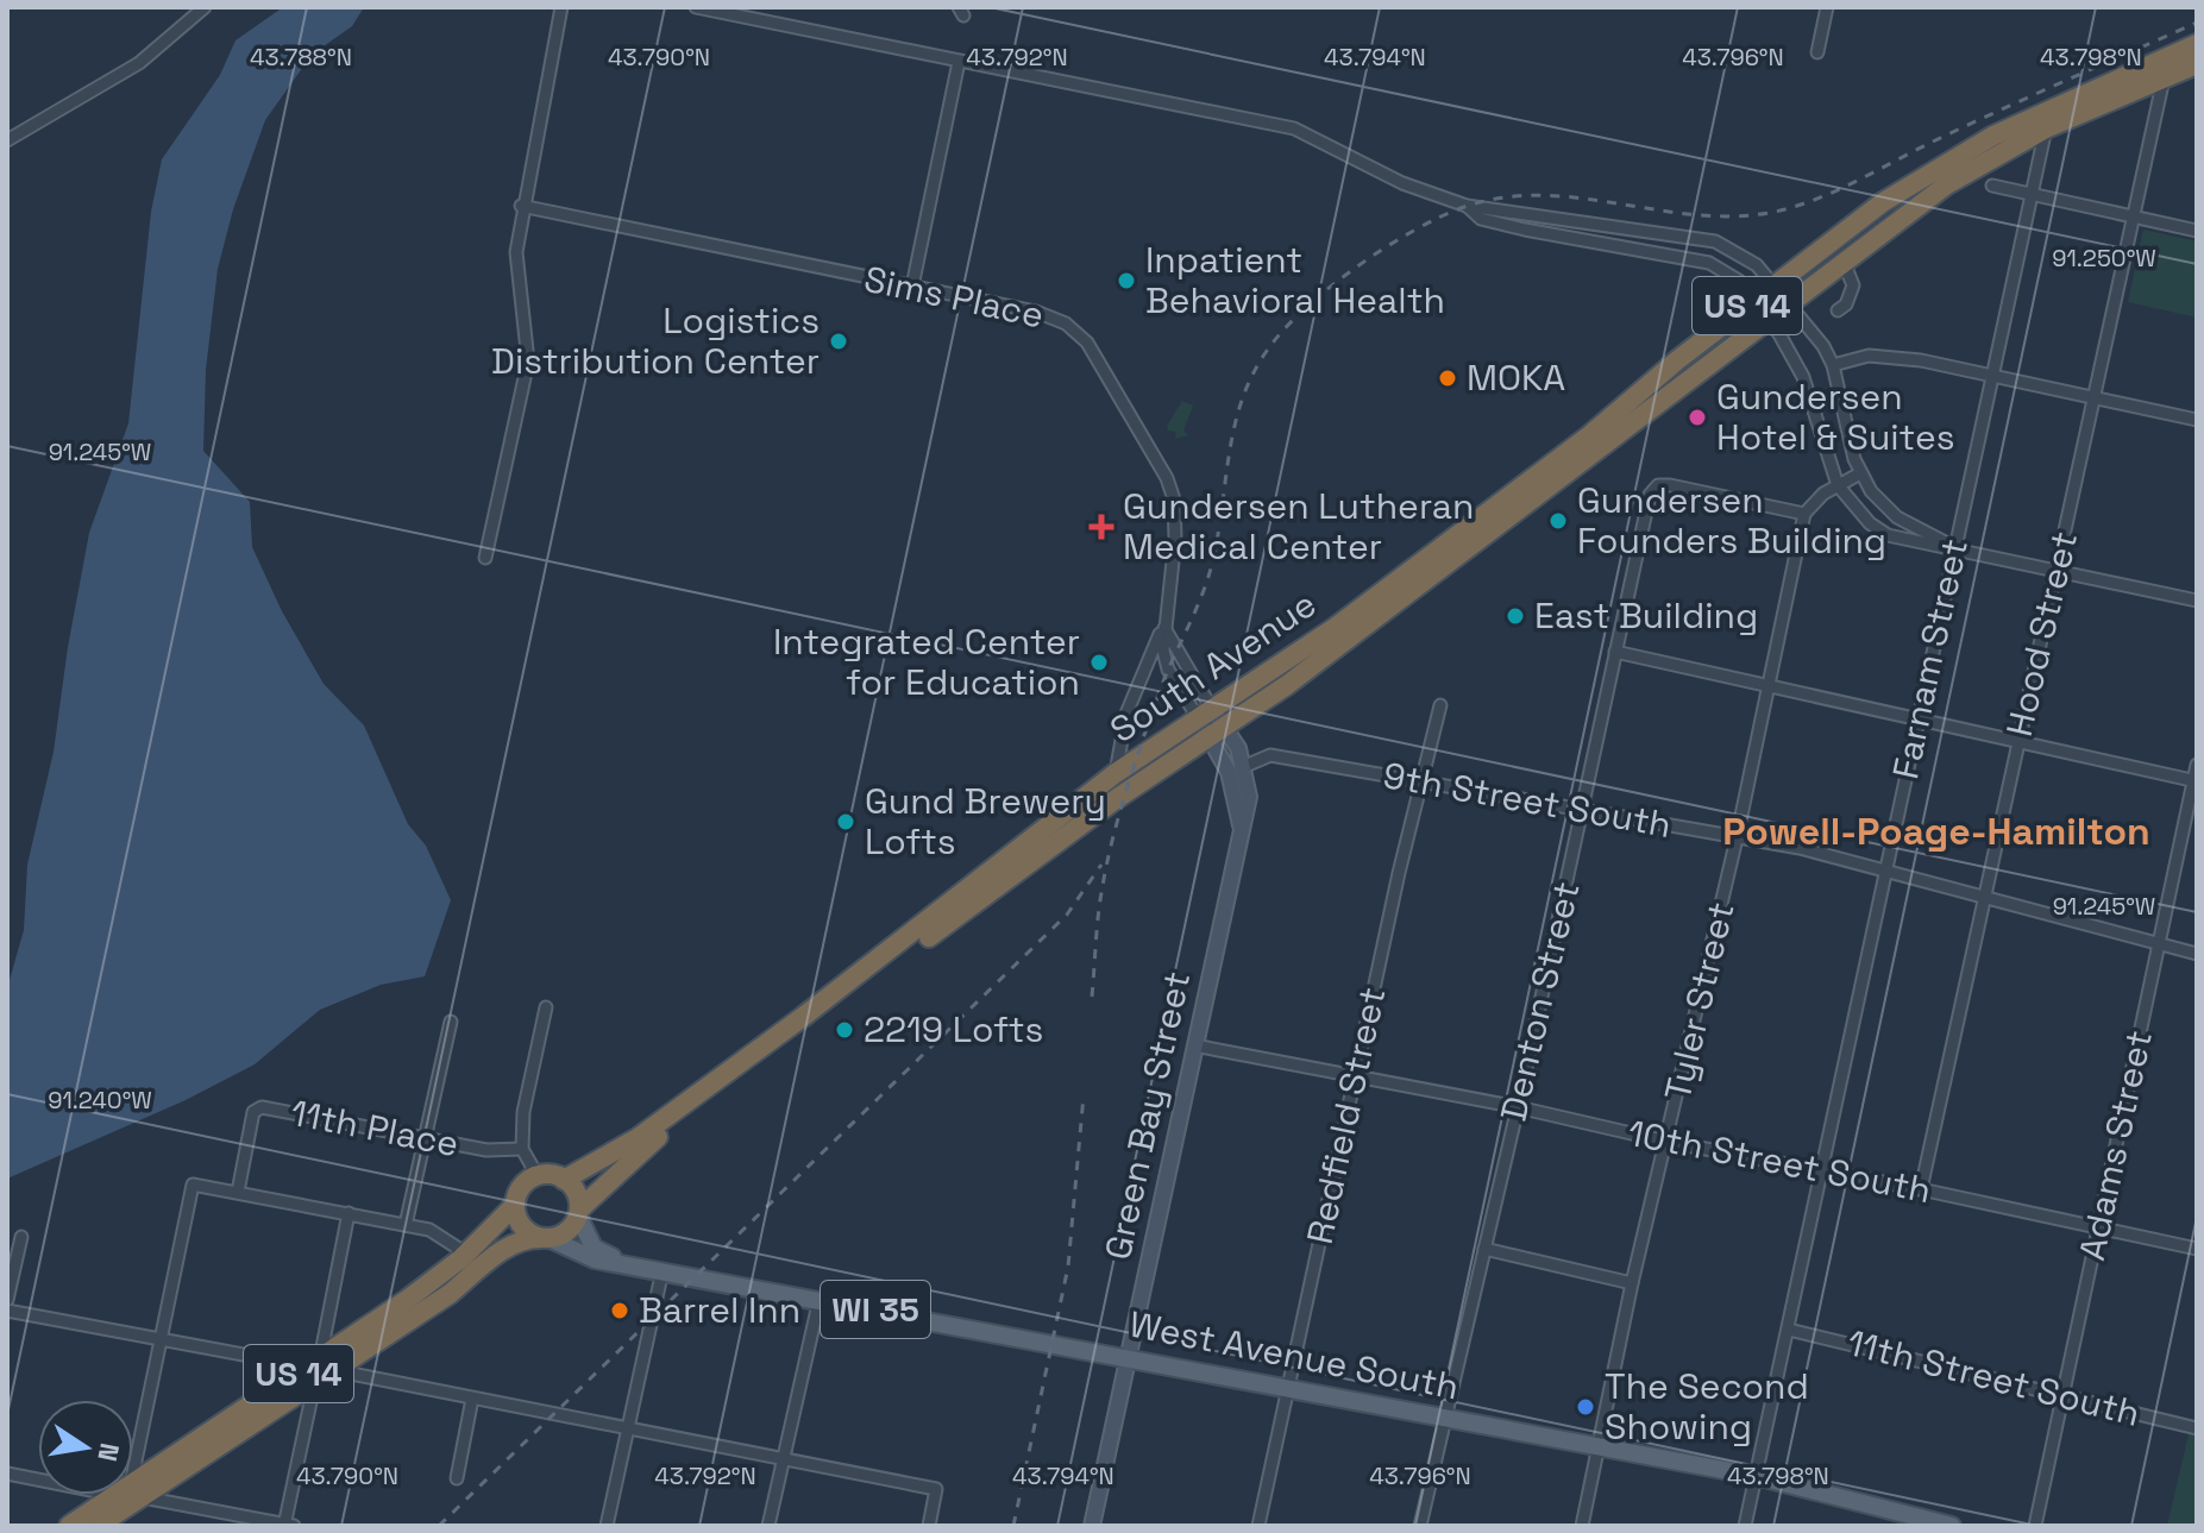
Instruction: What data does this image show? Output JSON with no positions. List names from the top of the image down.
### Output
{
  "streets": {
    "highway": ["US 14", "South Avenue"],
    "main road": ["WI 35", "West Avenue South"],
    "street": [
      "Sims Place",
      "Hood Street",
      "Farnam Street",
      "9th Street South",
      "Denton Street",
      "Tyler Street",
      "Green Bay Street",
      "Redfield Street",
      "11th Place",
      "Adams Street",
      "10th Street South",
      "11th Street South"
    ]
  },
  "crossings": [
    ["Sims Place", "South Avenue"],
    ["Hood Street", "South Avenue"],
    ["Hood Street", "9th Street South"],
    ["Hood Street", "10th Street South"],
    ["Farnam Street", "South Avenue"],
    ["Farnam Street", "9th Street South"],
    ["Farnam Street", "10th Street South"],
    ["Farnam Street", "West Avenue South"],
    ["Farnam Street", "11th Street South"],
    ["South Avenue", "Green Bay Street"],
    ["South Avenue", "West Avenue South"],
    ["9th Street South", "Denton Street"],
    ["9th Street South", "Tyler Street"],
    ["9th Street South", "Green Bay Street"],
    ["9th Street South", "Redfield Street"],
    ["9th Street South", "Adams Street"],
    ["Denton Street", "Tyler Street"],
    ["Denton Street", "10th Street South"],
    ["Denton Street", "West Avenue South"],
    ["Tyler Street", "10th Street South"],
    ["Tyler Street", "West Avenue South"],
    ["Green Bay Street", "10th Street South"],
    ["Green Bay Street", "West Avenue South"],
    ["Redfield Street", "10th Street South"],
    ["Redfield Street", "West Avenue South"],
    ["Adams Street", "10th Street South"],
    ["Adams Street", "11th Street South"]
  ],
  "districts": ["Powell-Poage-Hamilton"],
  "places": {
    "other": [
      "Inpatient Behavioral Health",
      "Logistics Distribution Center",
      "MOKA",
      "Gundersen Hotel & Suites",
      "Gundersen Founders Building",
      "East Building",
      "Integrated Center for Education",
      "Gund Brewery Lofts",
      "2219 Lofts",
      "Barrel Inn",
      "The Second Showing"
    ],
    "health": ["Gundersen Lutheran Medical Center"]
  },
  "north": "right",
  "coordinates": [
    "43.788°N",
    "43.790°N",
    "43.792°N",
    "43.794°N",
    "43.796°N",
    "43.798°N",
    "91.250°W",
    "91.245°W",
    "91.240°W"
  ]
}
